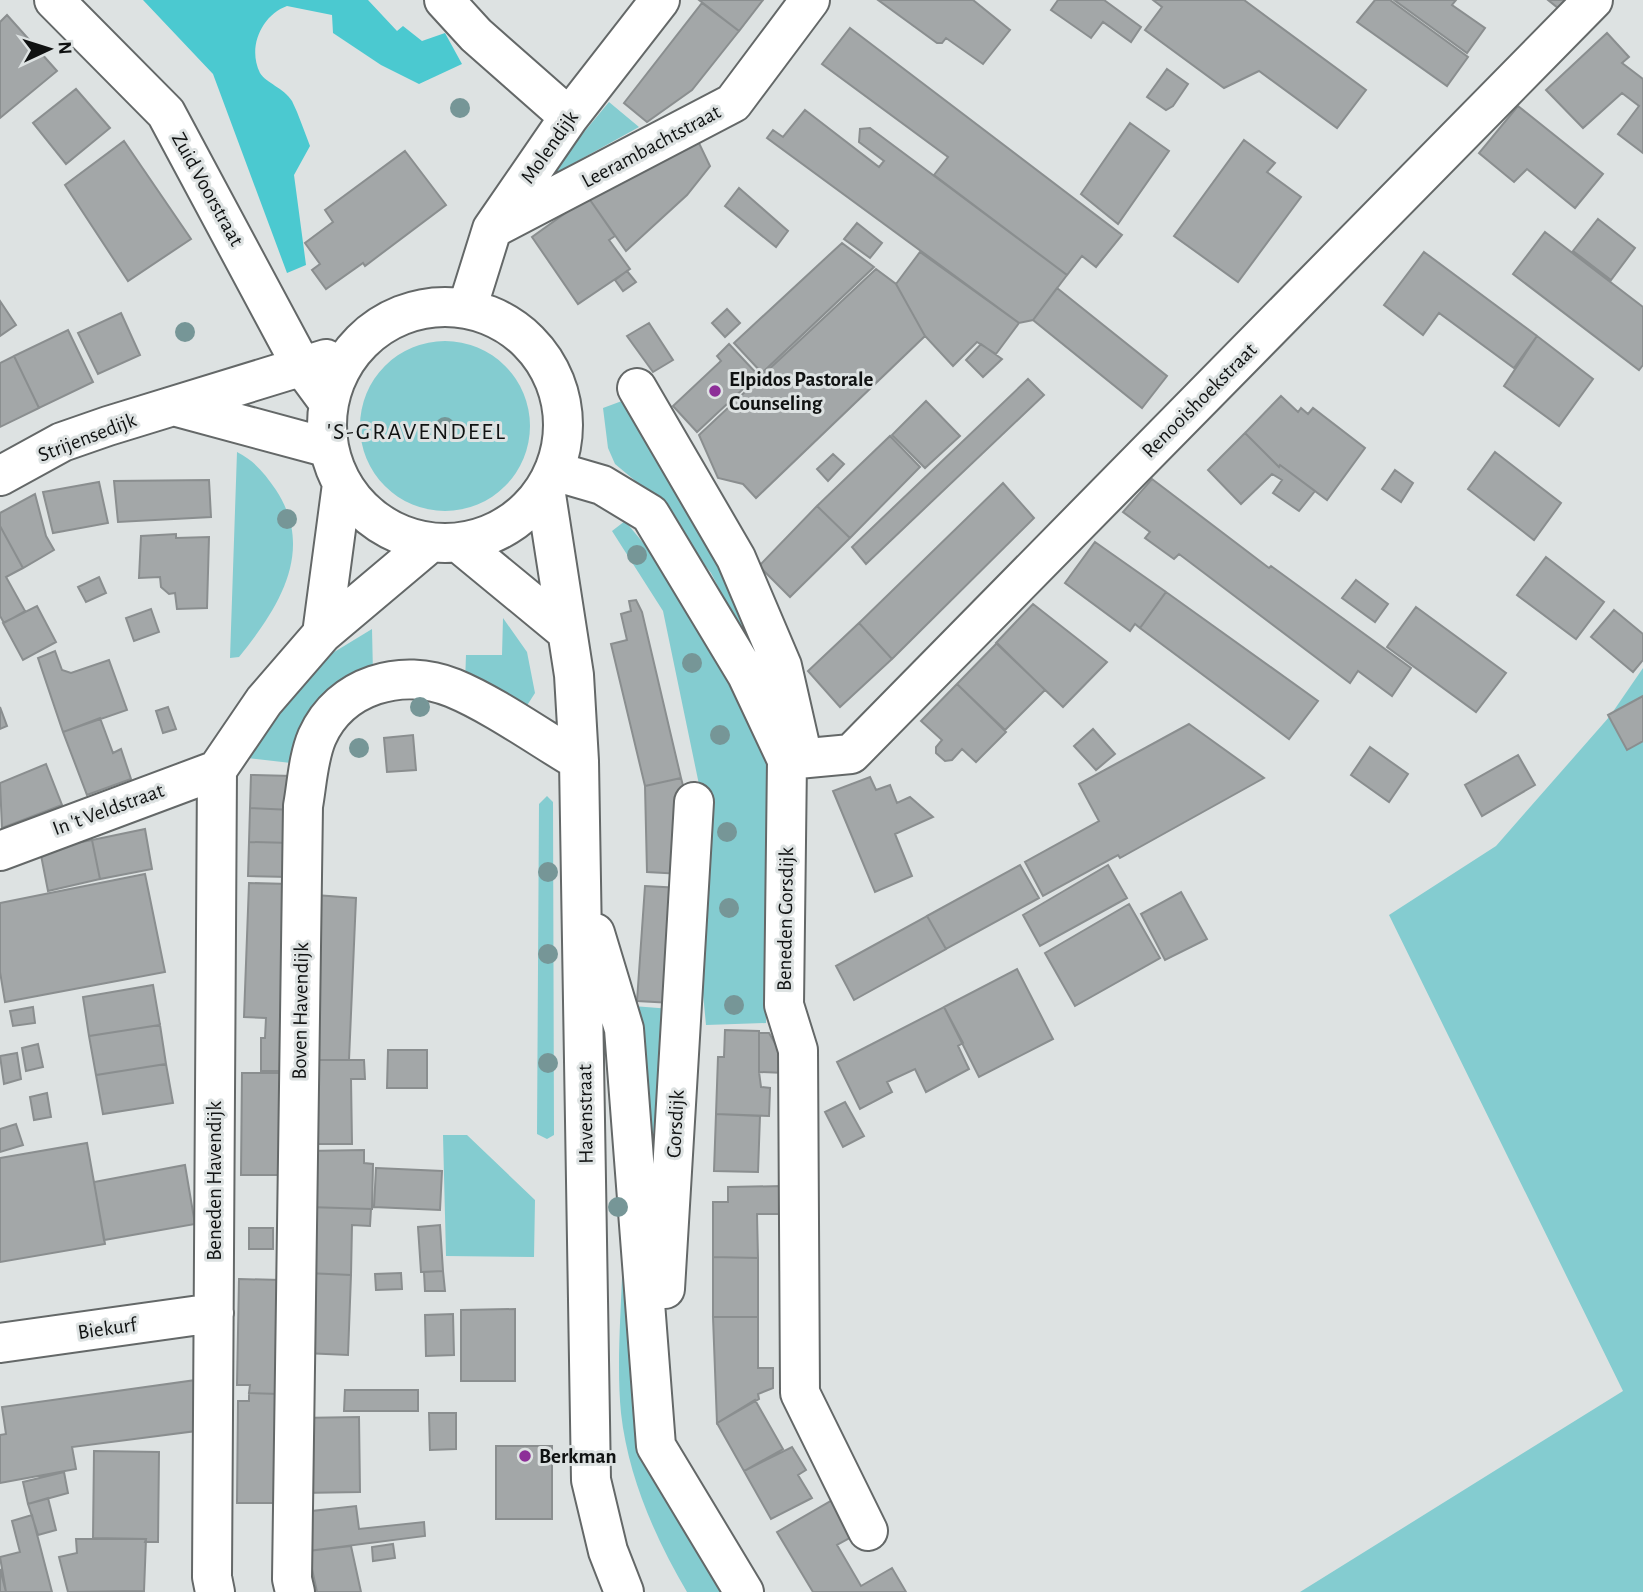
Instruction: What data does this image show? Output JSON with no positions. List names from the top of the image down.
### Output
{
  "streets": {
    "street": [
      "Leerambachtstraat",
      "Molendijk",
      "Zuid Voorstraat",
      "Renooishoekstraat",
      "Strijensedijk",
      "In 't Veldstraat",
      "Beneden Gorsdijk",
      "Boven Havendijk",
      "Havenstraat",
      "Gorsdijk",
      "Beneden Havendijk",
      "Biekurf"
    ]
  },
  "crossings": [
    ["Leerambachtstraat", "Molendijk"],
    ["Molendijk", "Zuid Voorstraat"],
    ["Molendijk", "Strijensedijk"],
    ["Molendijk", "Beneden Gorsdijk"],
    ["Molendijk", "Havenstraat"],
    ["Zuid Voorstraat", "Strijensedijk"],
    ["Zuid Voorstraat", "Beneden Gorsdijk"],
    ["Zuid Voorstraat", "Havenstraat"],
    ["Renooishoekstraat", "Beneden Gorsdijk"],
    ["Strijensedijk", "Beneden Gorsdijk"],
    ["Strijensedijk", "Havenstraat"],
    ["In 't Veldstraat", "Beneden Havendijk"],
    ["Beneden Gorsdijk", "Havenstraat"],
    ["Boven Havendijk", "Havenstraat"],
    ["Havenstraat", "Gorsdijk"],
    ["Beneden Havendijk", "Biekurf"]
  ],
  "districts": ["'S-GRAVENDEEL"],
  "places": ["Elpidos Pastorale Counseling", "Berkman"],
  "north": "right"
}
